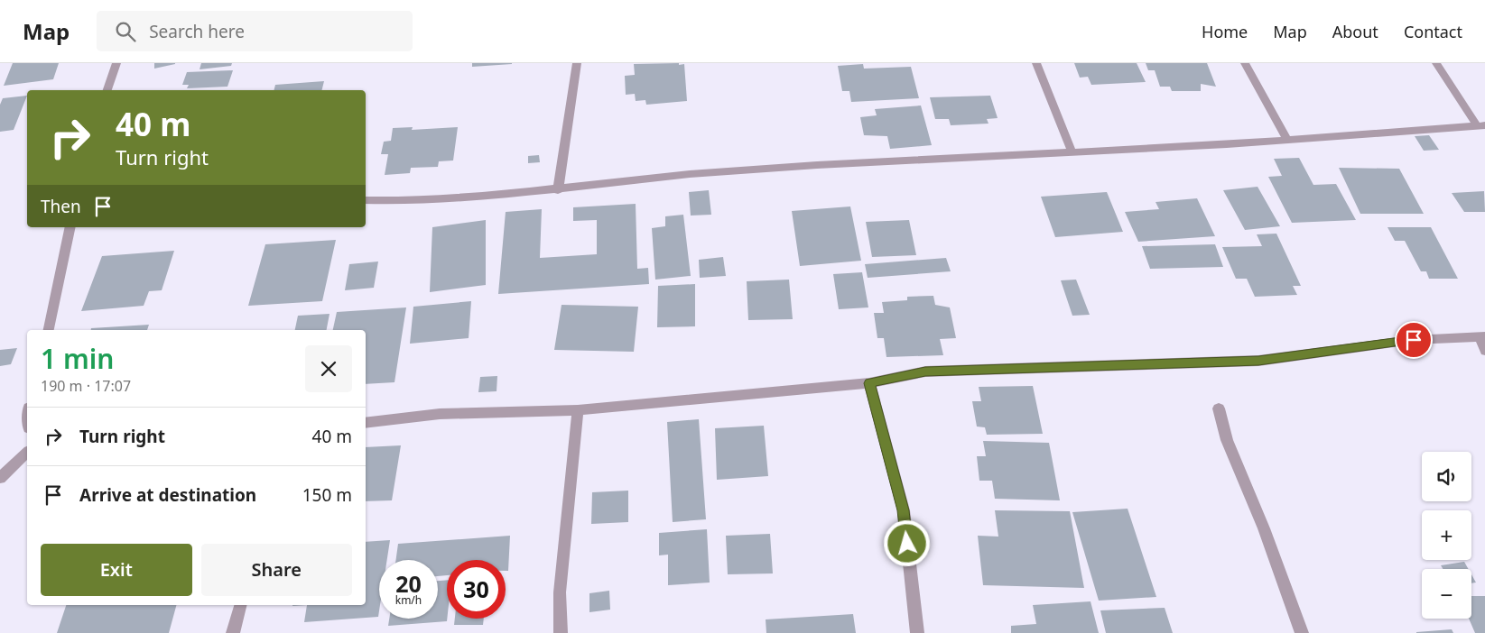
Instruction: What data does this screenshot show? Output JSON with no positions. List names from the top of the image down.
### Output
{
  "page": {
    "header": "Map",
    "search": "Search here",
    "nav": [
      "Home",
      "Map",
      "About",
      "Contact"
    ],
    "turn": ["40 m", "Turn right"],
    "then": "Then",
    "heading": ["1 min", "190 m · 17:07"],
    "list": [
      {
        "name": "Turn right",
        "value": "40 m"
      },
      {
        "name": "Arrive at destination",
        "value": "150 m"
      }
    ],
    "map_buttons": ["+", "−"],
    "buttons": ["Exit", "Share"],
    "speed": "20 km/h",
    "limit": "30"
  }
}
